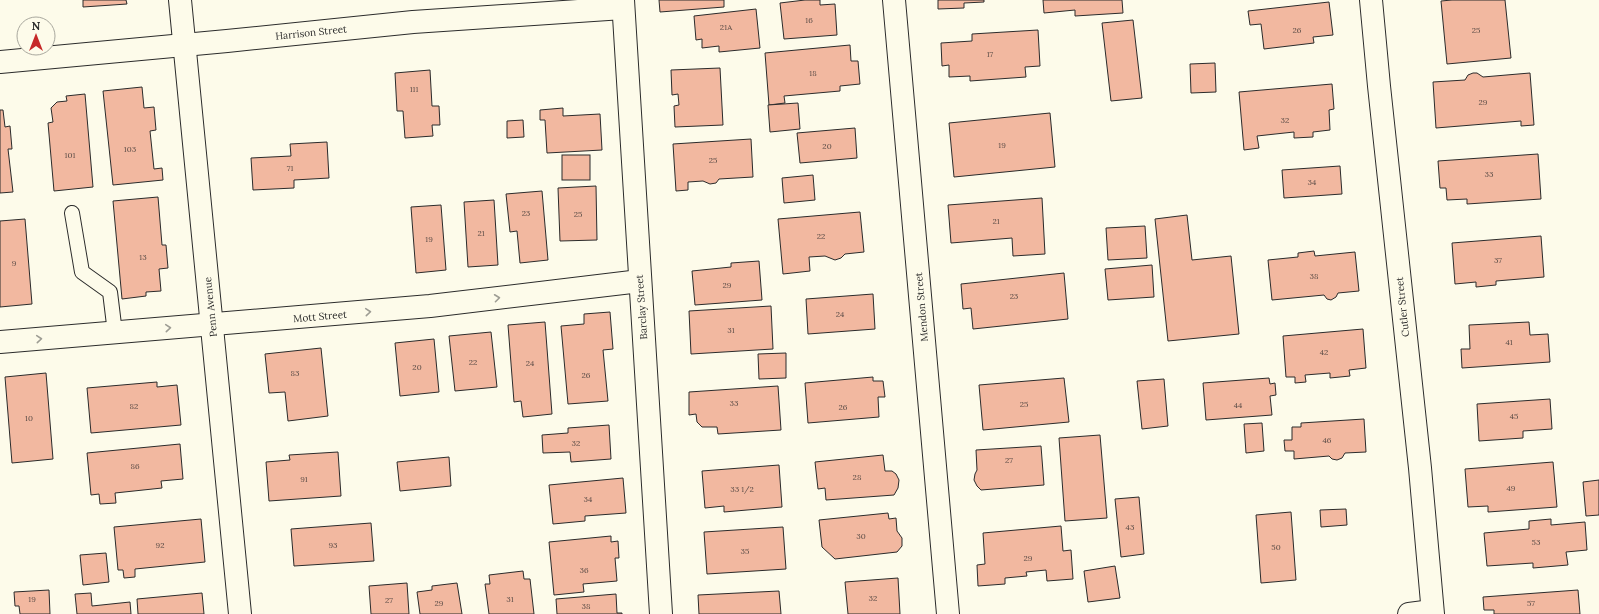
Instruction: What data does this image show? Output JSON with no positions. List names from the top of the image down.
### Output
{
  "streets": {
    "street": [
      "Harrison Street",
      "Penn Avenue",
      "Barclay Street",
      "Mendon Street",
      "Cutler Street",
      "Mott Street"
    ]
  },
  "crossings": [
    ["Harrison Street", "Penn Avenue"],
    ["Harrison Street", "Barclay Street"],
    ["Penn Avenue", "Mott Street"],
    ["Barclay Street", "Mott Street"]
  ],
  "one_way": ["Mott Street"],
  "house_numbers": [
    "16",
    "21A",
    "26",
    "25",
    "17",
    "18",
    "111",
    "29",
    "32",
    "19",
    "20",
    "103",
    "101",
    "25",
    "71",
    "33",
    "34",
    "23",
    "25",
    "21",
    "21",
    "22",
    "19",
    "13",
    "37",
    "9",
    "38",
    "29",
    "23",
    "24",
    "31",
    "41",
    "42",
    "22",
    "24",
    "20",
    "83",
    "26",
    "33",
    "25",
    "44",
    "82",
    "26",
    "45",
    "10",
    "46",
    "32",
    "27",
    "86",
    "28",
    "91",
    "49",
    "33 1/2",
    "34",
    "43",
    "30",
    "53",
    "92",
    "93",
    "50",
    "35",
    "29",
    "36",
    "32",
    "19",
    "31",
    "27",
    "29",
    "57",
    "38"
  ],
  "north": "top"
}
